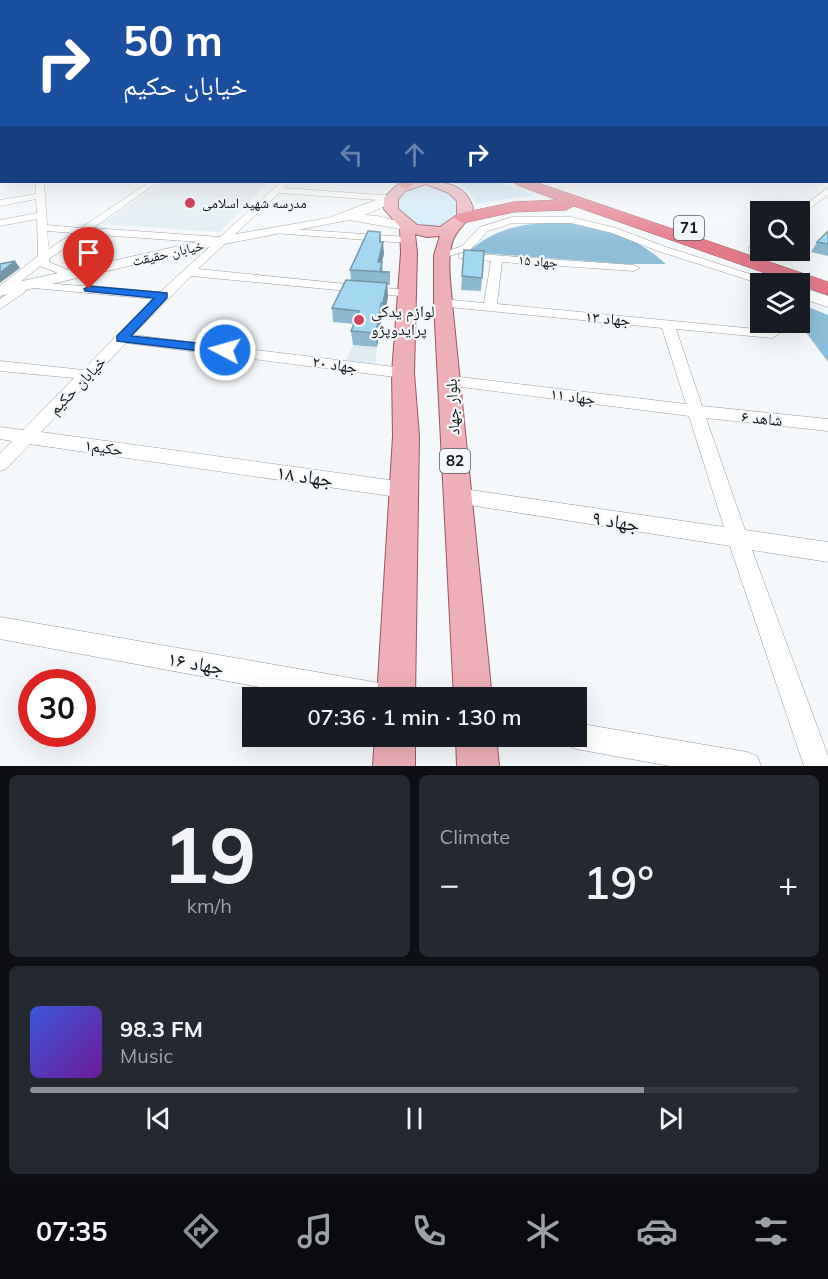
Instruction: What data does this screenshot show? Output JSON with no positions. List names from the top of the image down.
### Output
{
  "streets": {
    "highway": ["71"],
    "main road": ["بلوار جهاد", "82"],
    "street": [
      "خیابان حقیقت",
      "جهاد ۱۵",
      "جهاد ۱۳",
      "جهاد ۲۰",
      "خیابان حکیم",
      "جهاد ۱۱",
      "شاهد ۶",
      "حکیم۱",
      "جهاد ۱۸",
      "جهاد ۹",
      "جهاد ۱۶"
    ]
  },
  "crossings": [
    ["خیابان حقیقت", "خیابان حکیم"],
    ["جهاد ۱۵", "بلوار جهاد"],
    ["جهاد ۱۳", "بلوار جهاد"],
    ["جهاد ۲۰", "خیابان حکیم"],
    ["خیابان حکیم", "حکیم۱"],
    ["جهاد ۱۱", "بلوار جهاد"],
    ["جهاد ۱۱", "شاهد ۶"],
    ["بلوار جهاد", "جهاد ۹"],
    ["حکیم۱", "جهاد ۱۸"]
  ],
  "places": ["مدرسه شهید اسلامی", "لوازم یدکی پرایدوپژو"],
  "page": {
    "turn": ["50 m", "خیابان حکیم"],
    "limit": "30",
    "trip": "07:36 · 1 min · 130 m",
    "tile": [
      ["19", "km/h"],
      "Climate"
    ],
    "heat": ["−", "19°", "+"],
    "song": ["98.3 FM", "Music"],
    "tabs": "07:35"
  }
}
